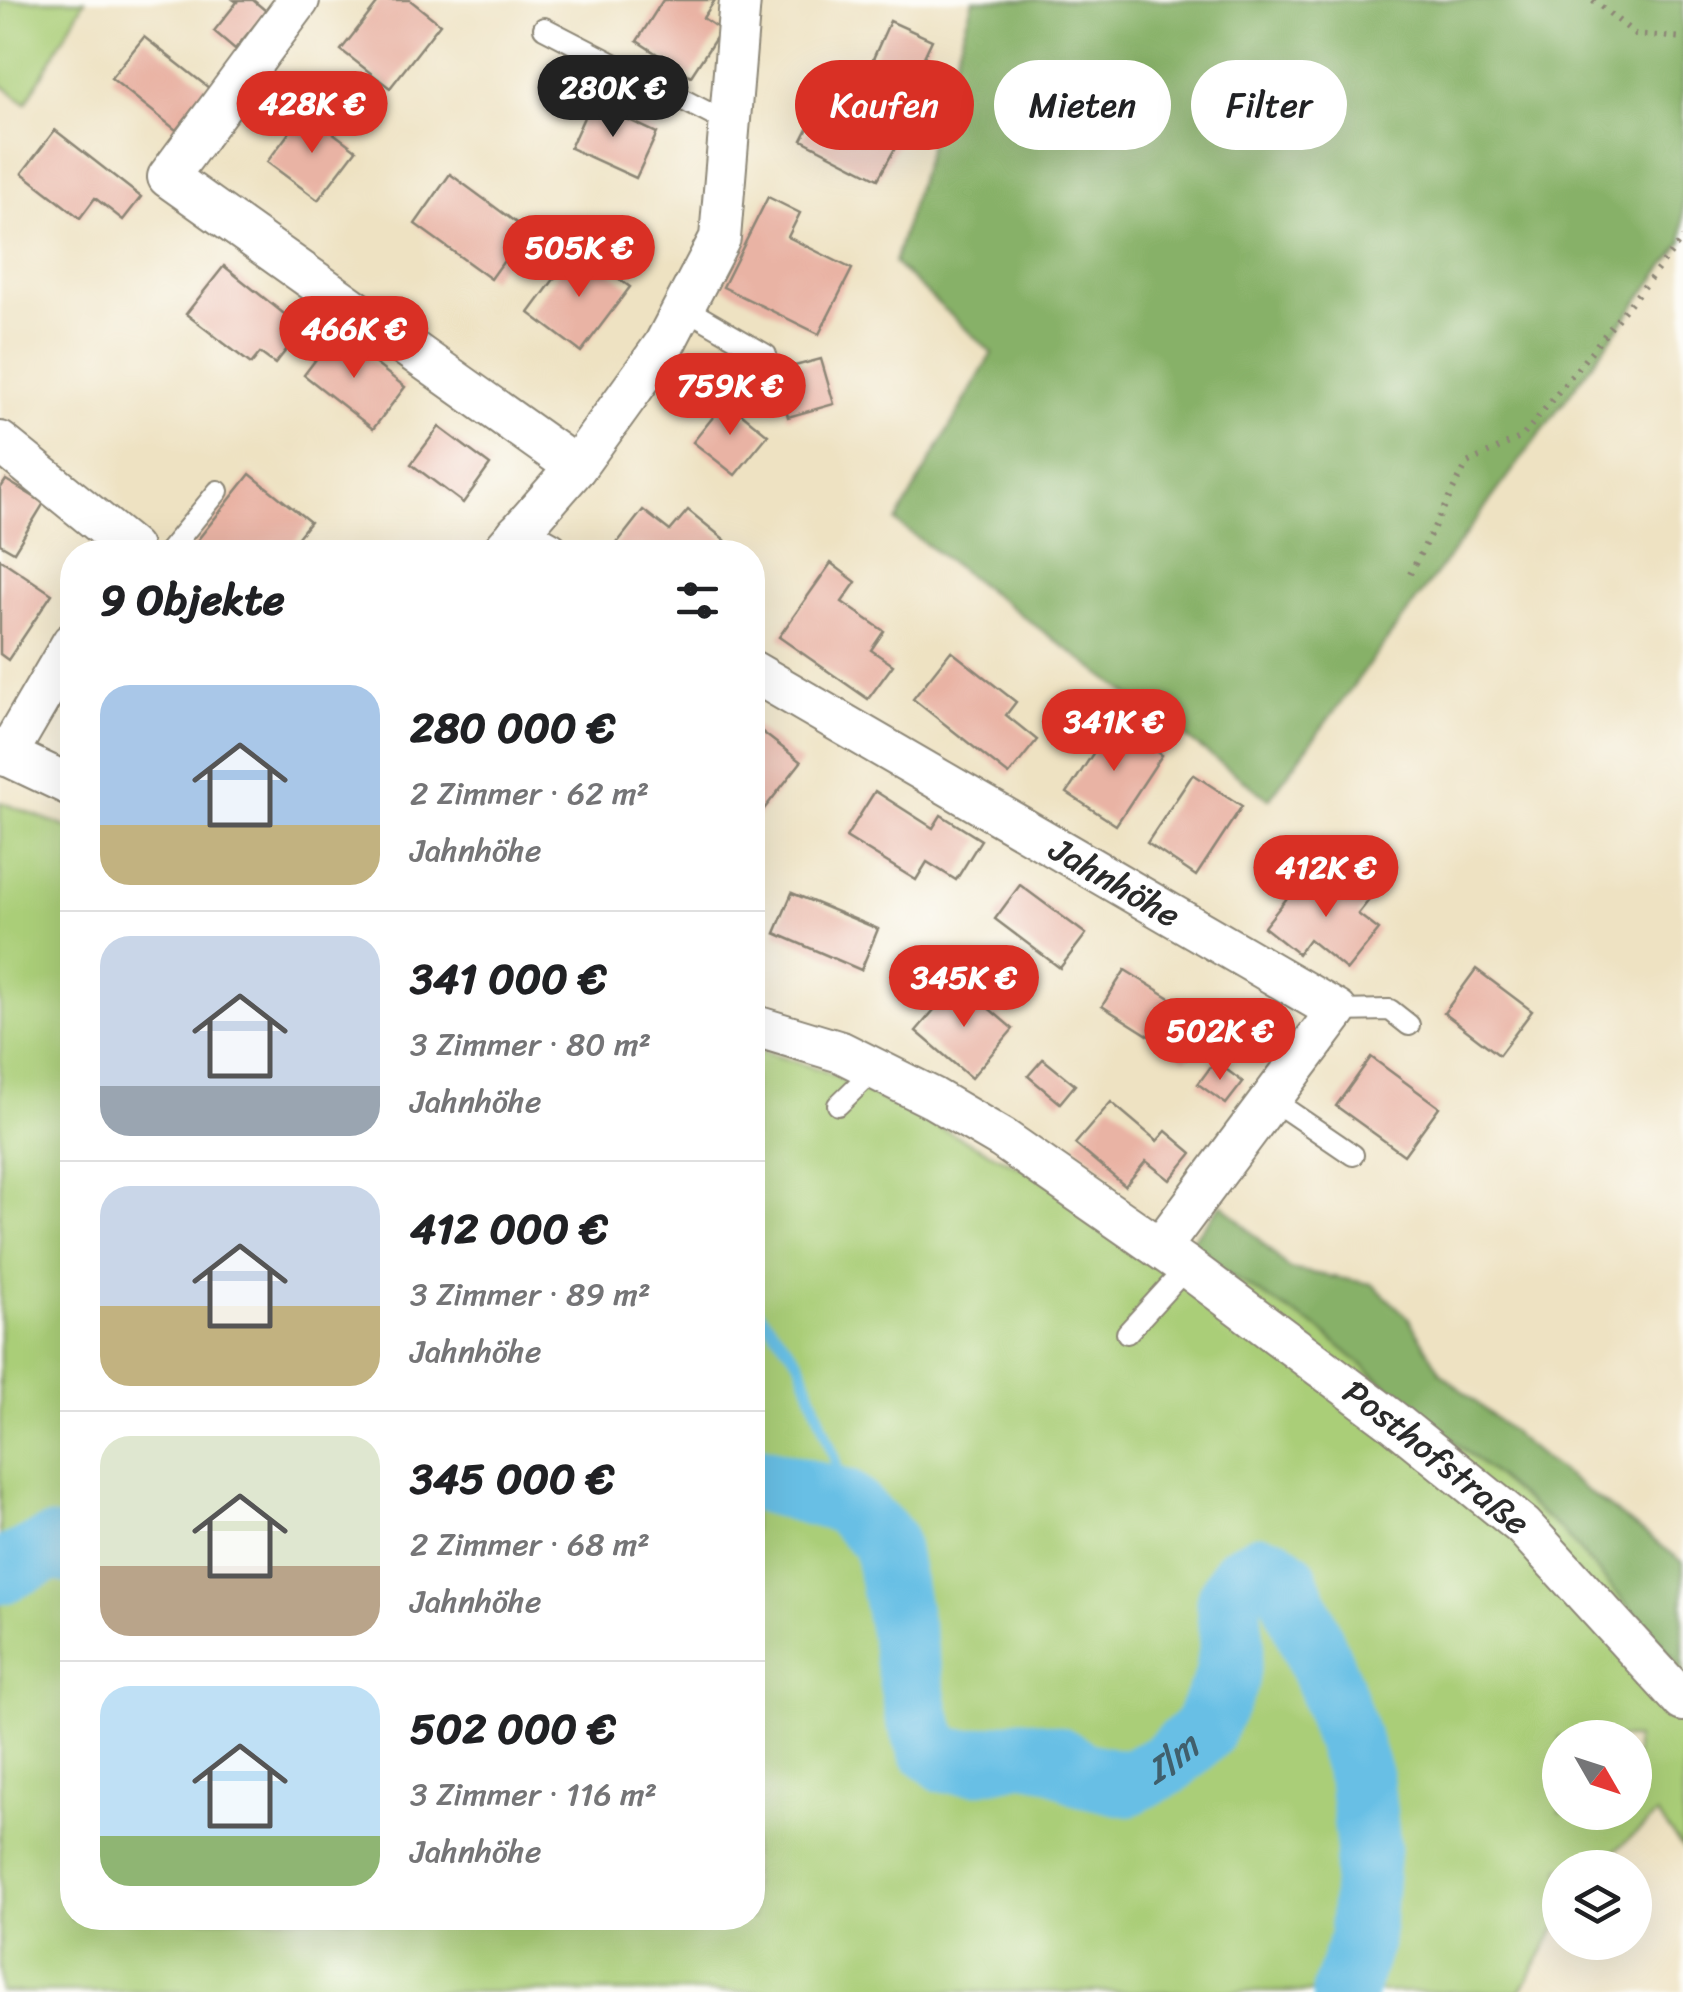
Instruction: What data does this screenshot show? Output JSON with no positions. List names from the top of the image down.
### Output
{
  "streets": {
    "street": ["Jahnhöhe", "Posthofstraße"]
  },
  "water": ["Ilm"],
  "north": "bottom right",
  "page": {
    "price": [
      "280K €",
      "428K €",
      "505K €",
      "466K €",
      "759K €",
      "341K €",
      "412K €",
      "345K €",
      "502K €"
    ],
    "chip": ["Kaufen", "Mieten", "Filter"],
    "heading": "9 Objekte",
    "list": [
      {
        "name": "280 000 €",
        "note": "2 Zimmer · 62 m² · Jahnhöhe"
      },
      {
        "name": "341 000 €",
        "note": "3 Zimmer · 80 m² · Jahnhöhe"
      },
      {
        "name": "412 000 €",
        "note": "3 Zimmer · 89 m² · Jahnhöhe"
      },
      {
        "name": "345 000 €",
        "note": "2 Zimmer · 68 m² · Jahnhöhe"
      },
      {
        "name": "502 000 €",
        "note": "3 Zimmer · 116 m² · Jahnhöhe"
      }
    ]
  }
}
